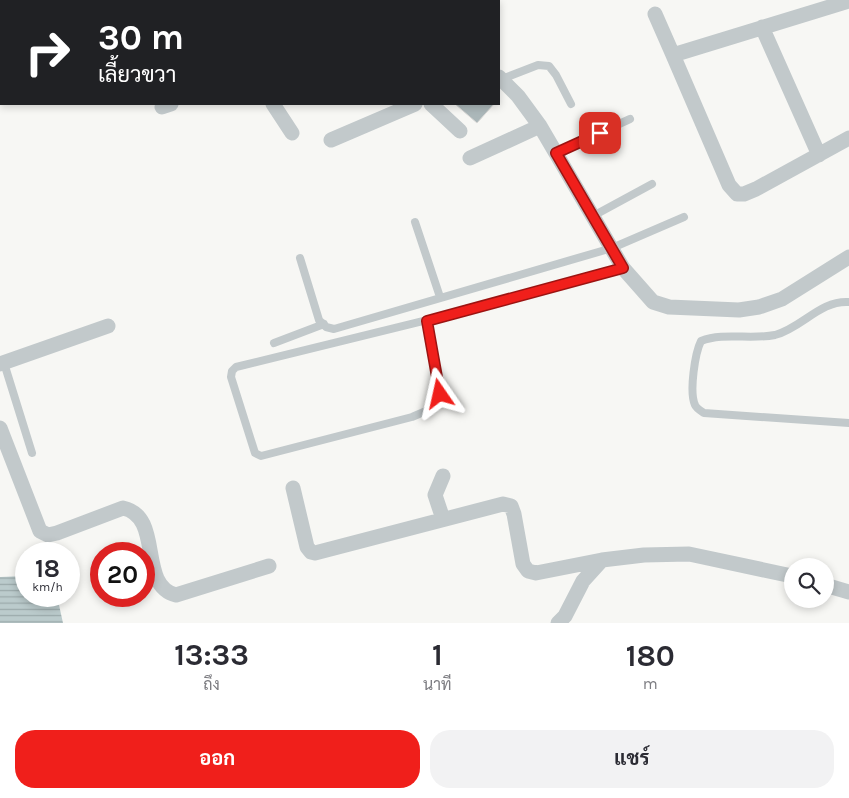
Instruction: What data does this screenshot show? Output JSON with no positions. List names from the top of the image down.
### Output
{
  "page": {
    "turn": ["30 m", "เลี้ยวขวา"],
    "speed": "18 km/h",
    "limit": "20",
    "eta": [
      "13:33",
      "ถึง",
      "1",
      "นาที",
      "180",
      "m"
    ],
    "buttons": ["ออก", "แชร์"]
  }
}
